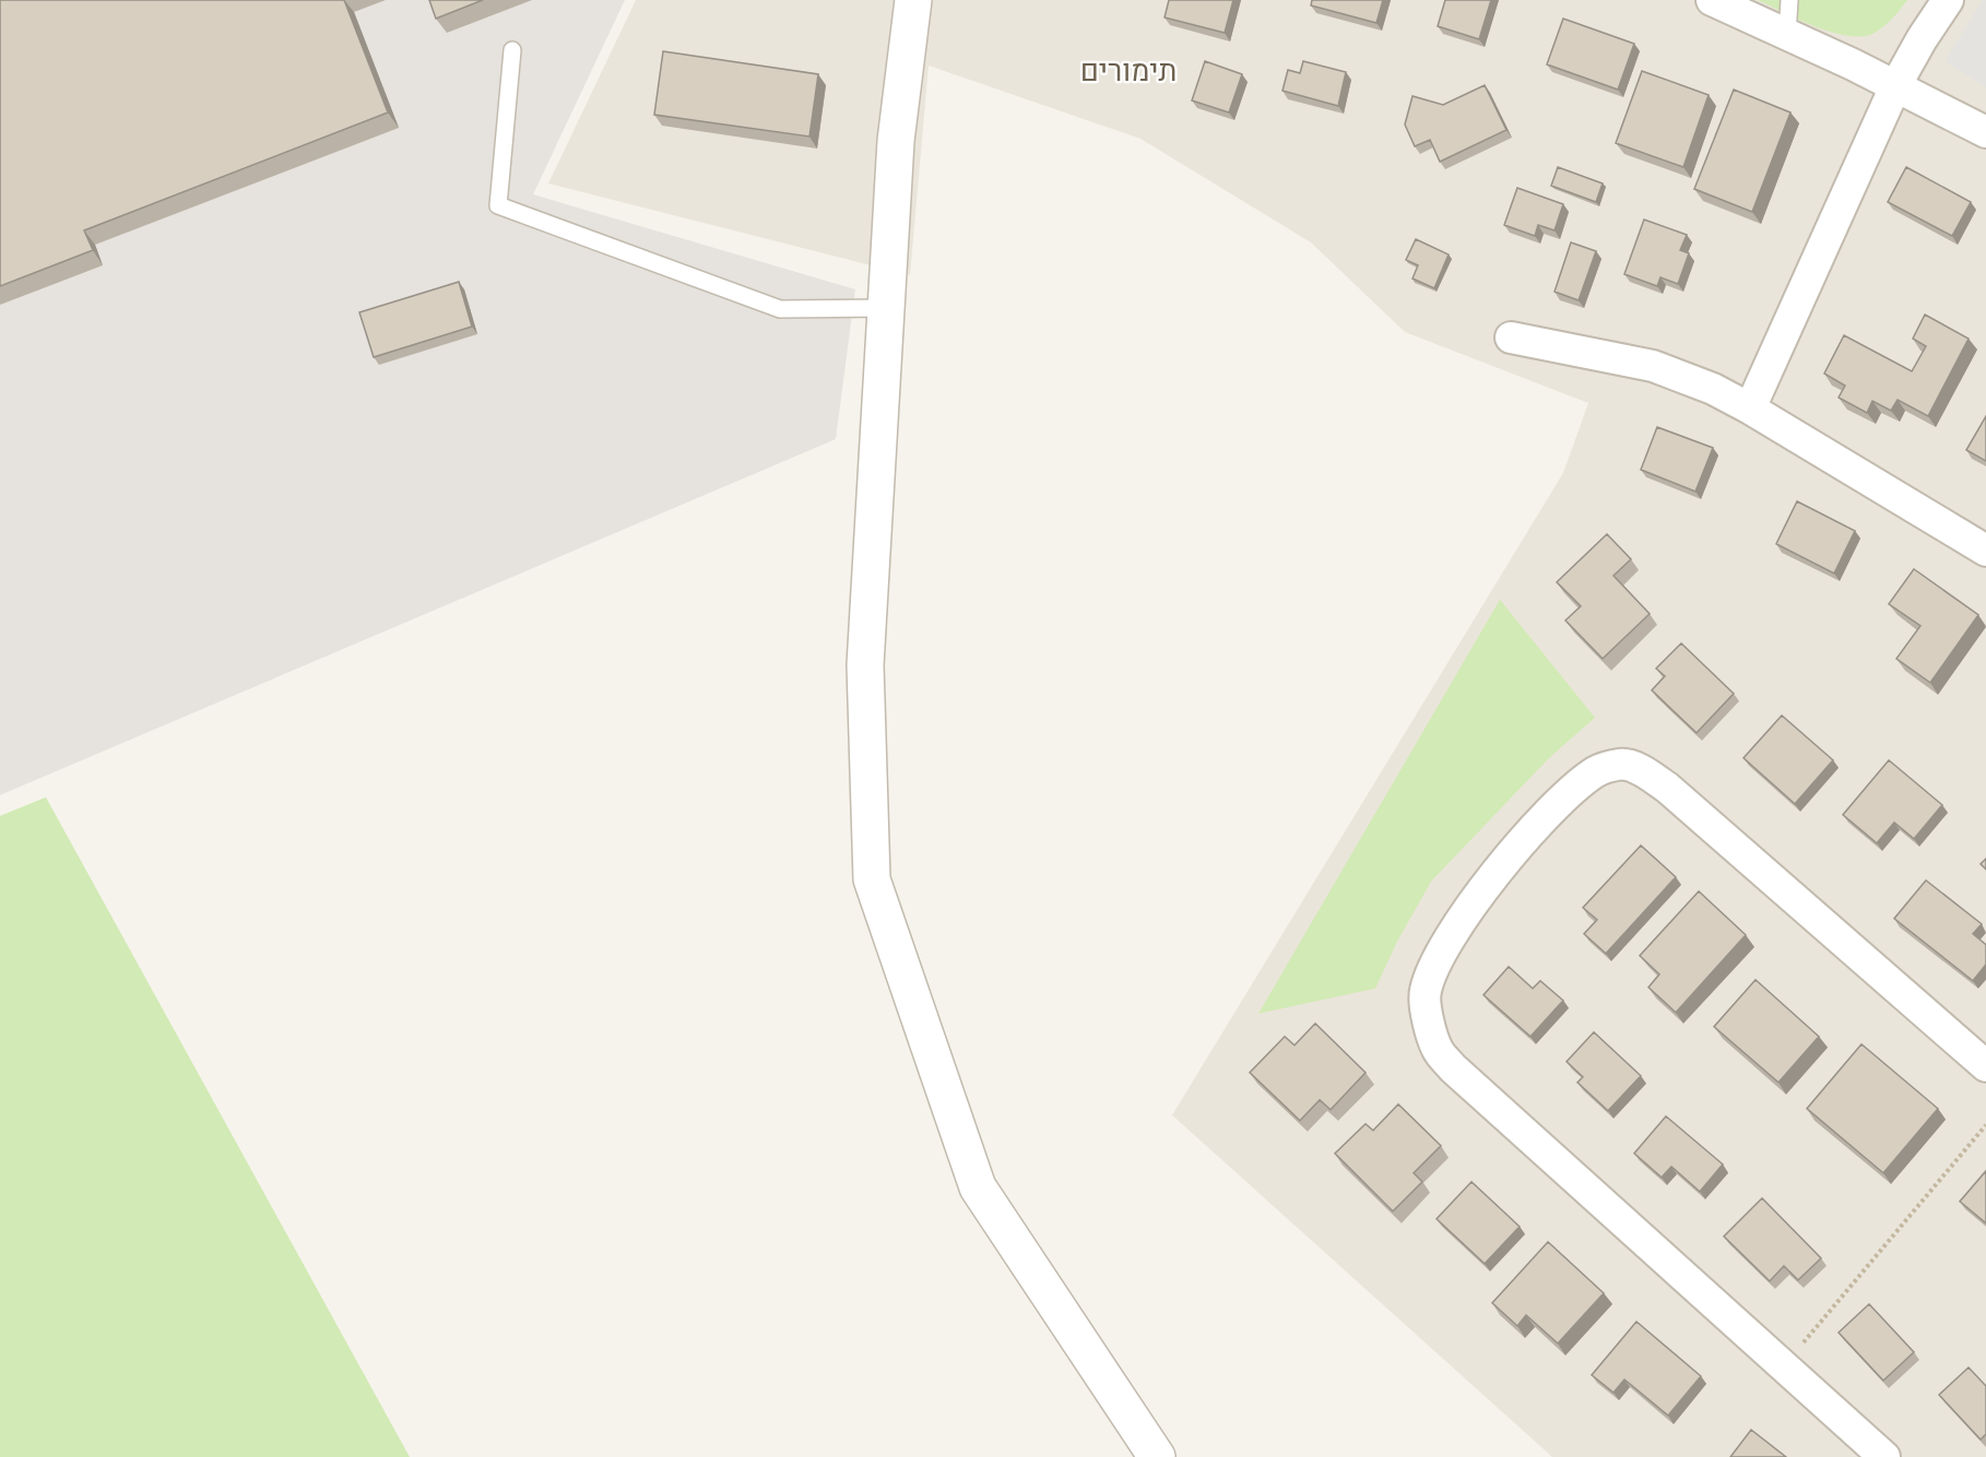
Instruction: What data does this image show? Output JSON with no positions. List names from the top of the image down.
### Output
{
  "districts": ["תימורים"]
}
